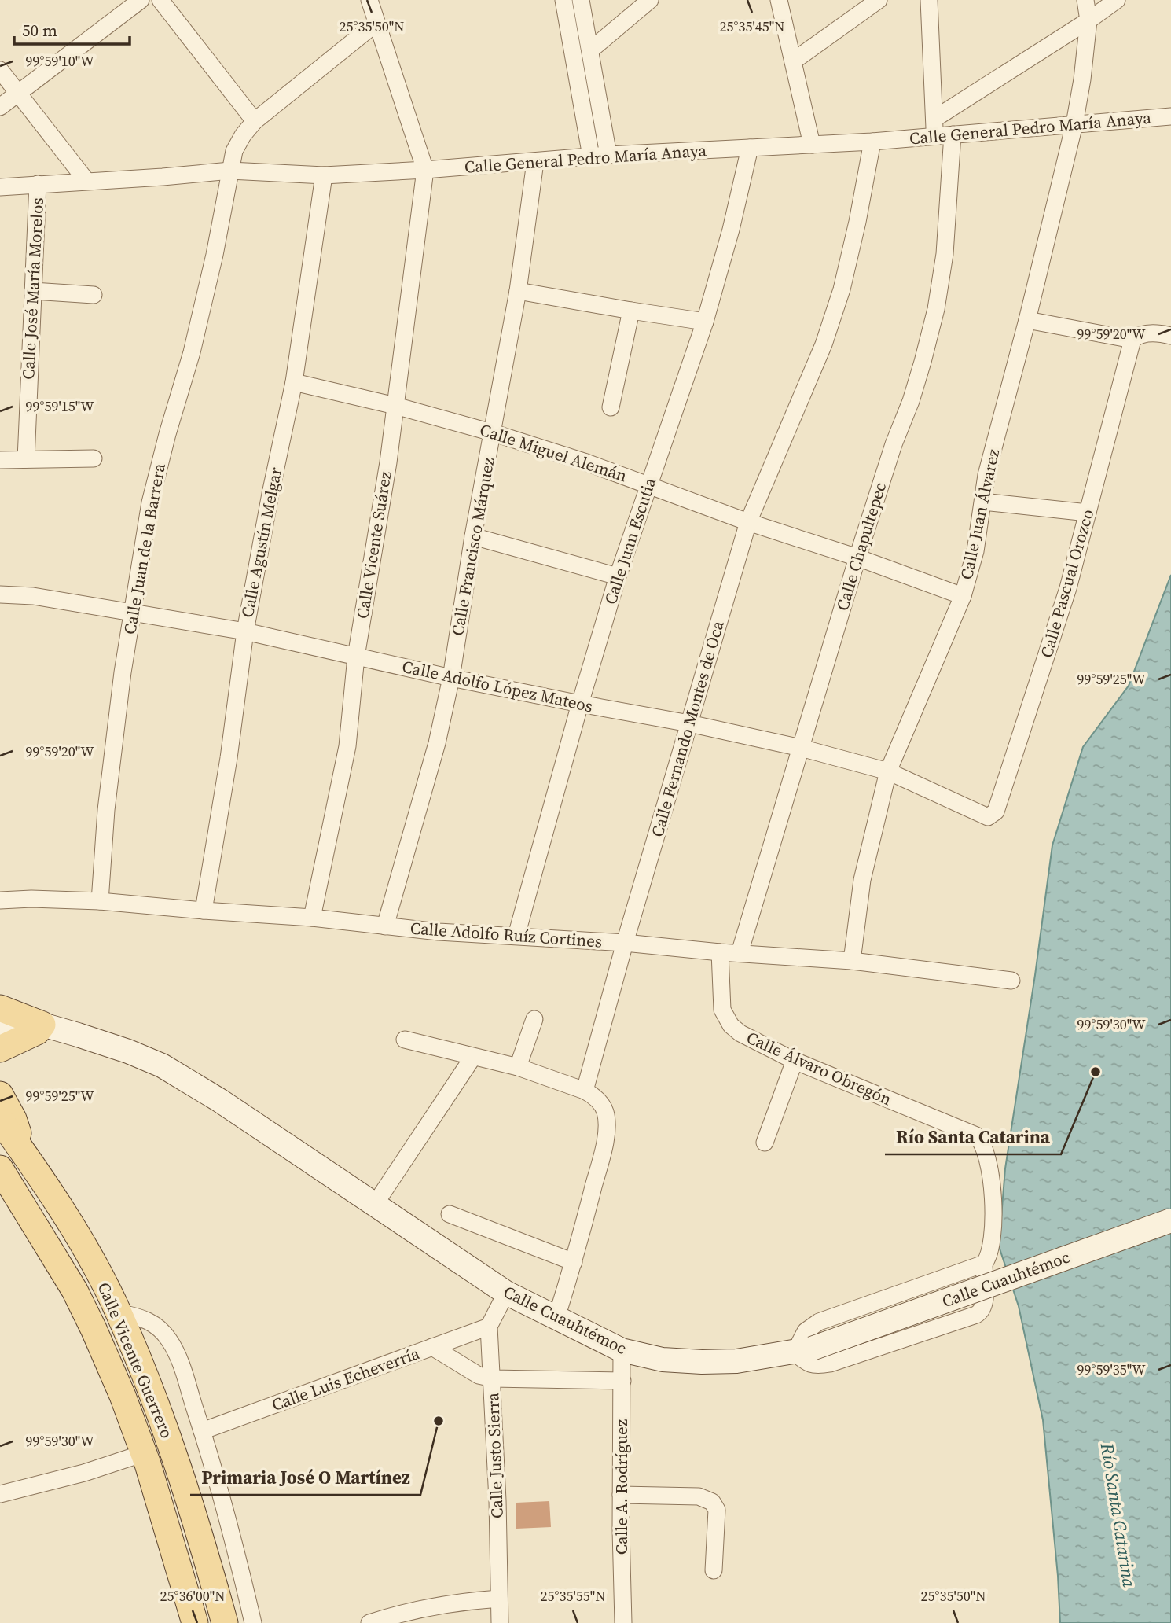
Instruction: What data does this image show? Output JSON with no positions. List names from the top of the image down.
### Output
{
  "streets": {
    "main road": ["Calle Vicente Guerrero"],
    "street": [
      "Calle General Pedro María Anaya",
      "Calle José María Morelos",
      "Calle Miguel Alemán",
      "Calle Juan Álvarez",
      "Calle Juan Escutia",
      "Calle Agustín Melgar",
      "Calle Vicente Suárez",
      "Calle Francisco Márquez",
      "Calle Chapultepec",
      "Calle Juan de la Barrera",
      "Calle Pascual Orozco",
      "Calle Adolfo López Mateos",
      "Calle Fernando Montes de Oca",
      "Calle Adolfo Ruíz Cortines",
      "Calle Álvaro Obregón",
      "Calle Cuauhtémoc",
      "Calle Luis Echeverría",
      "Calle Justo Sierra",
      "Calle A. Rodríguez"
    ]
  },
  "crossings": [
    ["Calle General Pedro María Anaya", "Calle José María Morelos"],
    ["Calle General Pedro María Anaya", "Calle Juan Álvarez"],
    ["Calle General Pedro María Anaya", "Calle Juan Escutia"],
    ["Calle General Pedro María Anaya", "Calle Agustín Melgar"],
    ["Calle General Pedro María Anaya", "Calle Vicente Suárez"],
    ["Calle General Pedro María Anaya", "Calle Francisco Márquez"],
    ["Calle General Pedro María Anaya", "Calle Chapultepec"],
    ["Calle General Pedro María Anaya", "Calle Juan de la Barrera"],
    ["Calle General Pedro María Anaya", "Calle Fernando Montes de Oca"],
    ["Calle Miguel Alemán", "Calle Juan Álvarez"],
    ["Calle Miguel Alemán", "Calle Juan Escutia"],
    ["Calle Miguel Alemán", "Calle Agustín Melgar"],
    ["Calle Miguel Alemán", "Calle Vicente Suárez"],
    ["Calle Miguel Alemán", "Calle Francisco Márquez"],
    ["Calle Miguel Alemán", "Calle Chapultepec"],
    ["Calle Miguel Alemán", "Calle Fernando Montes de Oca"],
    ["Calle Juan Álvarez", "Calle Adolfo López Mateos"],
    ["Calle Juan Álvarez", "Calle Adolfo Ruíz Cortines"],
    ["Calle Juan Escutia", "Calle Adolfo López Mateos"],
    ["Calle Juan Escutia", "Calle Adolfo Ruíz Cortines"],
    ["Calle Agustín Melgar", "Calle Adolfo López Mateos"],
    ["Calle Agustín Melgar", "Calle Adolfo Ruíz Cortines"],
    ["Calle Vicente Suárez", "Calle Adolfo López Mateos"],
    ["Calle Vicente Suárez", "Calle Adolfo Ruíz Cortines"],
    ["Calle Francisco Márquez", "Calle Adolfo López Mateos"],
    ["Calle Francisco Márquez", "Calle Adolfo Ruíz Cortines"],
    ["Calle Chapultepec", "Calle Adolfo López Mateos"],
    ["Calle Chapultepec", "Calle Adolfo Ruíz Cortines"],
    ["Calle Juan de la Barrera", "Calle Adolfo López Mateos"],
    ["Calle Juan de la Barrera", "Calle Adolfo Ruíz Cortines"],
    ["Calle Pascual Orozco", "Calle Adolfo López Mateos"],
    ["Calle Adolfo López Mateos", "Calle Fernando Montes de Oca"],
    ["Calle Fernando Montes de Oca", "Calle Adolfo Ruíz Cortines"],
    ["Calle Adolfo Ruíz Cortines", "Calle Álvaro Obregón"],
    ["Calle Cuauhtémoc", "Calle A. Rodríguez"],
    ["Calle Luis Echeverría", "Calle Justo Sierra"]
  ],
  "water": ["Río Santa Catarina"],
  "places": ["Río Santa Catarina", "Primaria José O Martínez"],
  "scale_bar": "50 m",
  "coordinates": [
    "25°35'50\"N",
    "25°35'45\"N",
    "99°59'10\"W",
    "99°59'20\"W",
    "99°59'15\"W",
    "99°59'25\"W",
    "99°59'30\"W",
    "99°59'35\"W",
    "25°36'00\"N",
    "25°35'55\"N"
  ]
}
